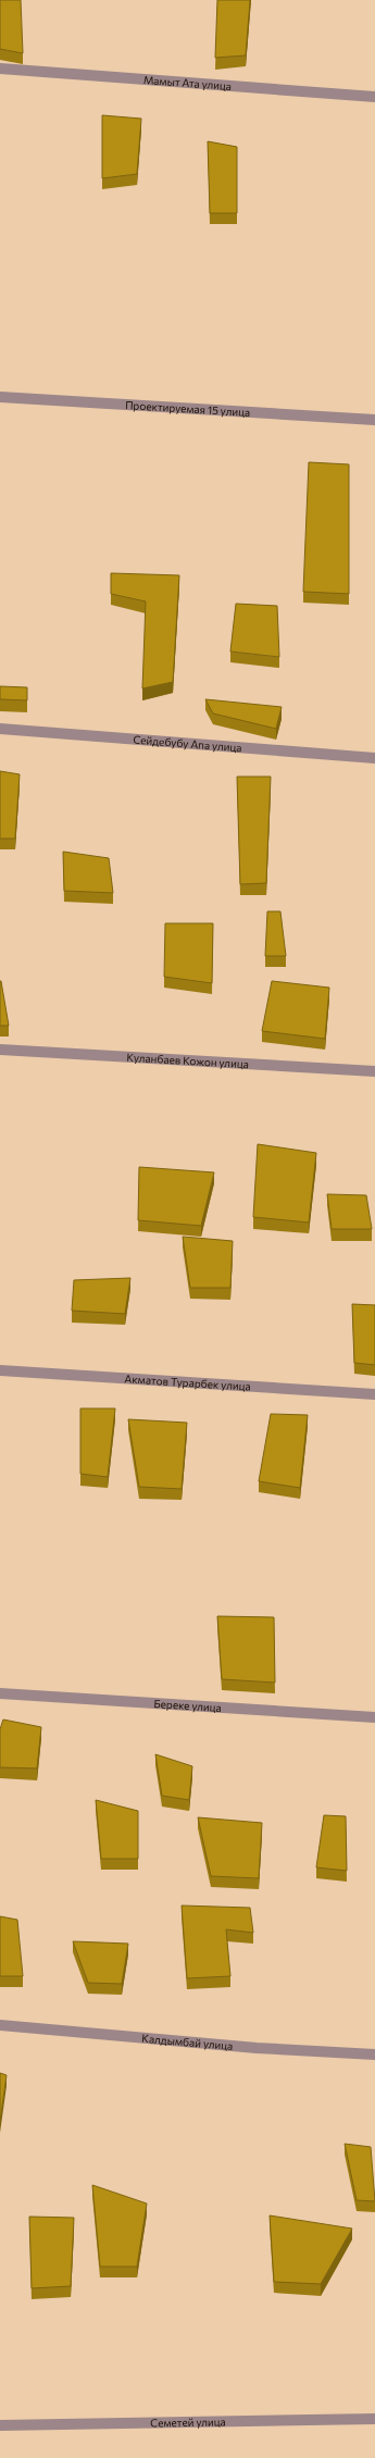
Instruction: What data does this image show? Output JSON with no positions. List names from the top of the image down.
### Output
{
  "streets": {
    "street": [
      "Мамыт Ата улица",
      "Проектируемая 15 улица",
      "Сейдебубу Апа улица",
      "Куланбаев Кожон улица",
      "Акматов Турарбек улица",
      "Береке улица",
      "Калдымбай улица",
      "Семетей улица"
    ]
  }
}
